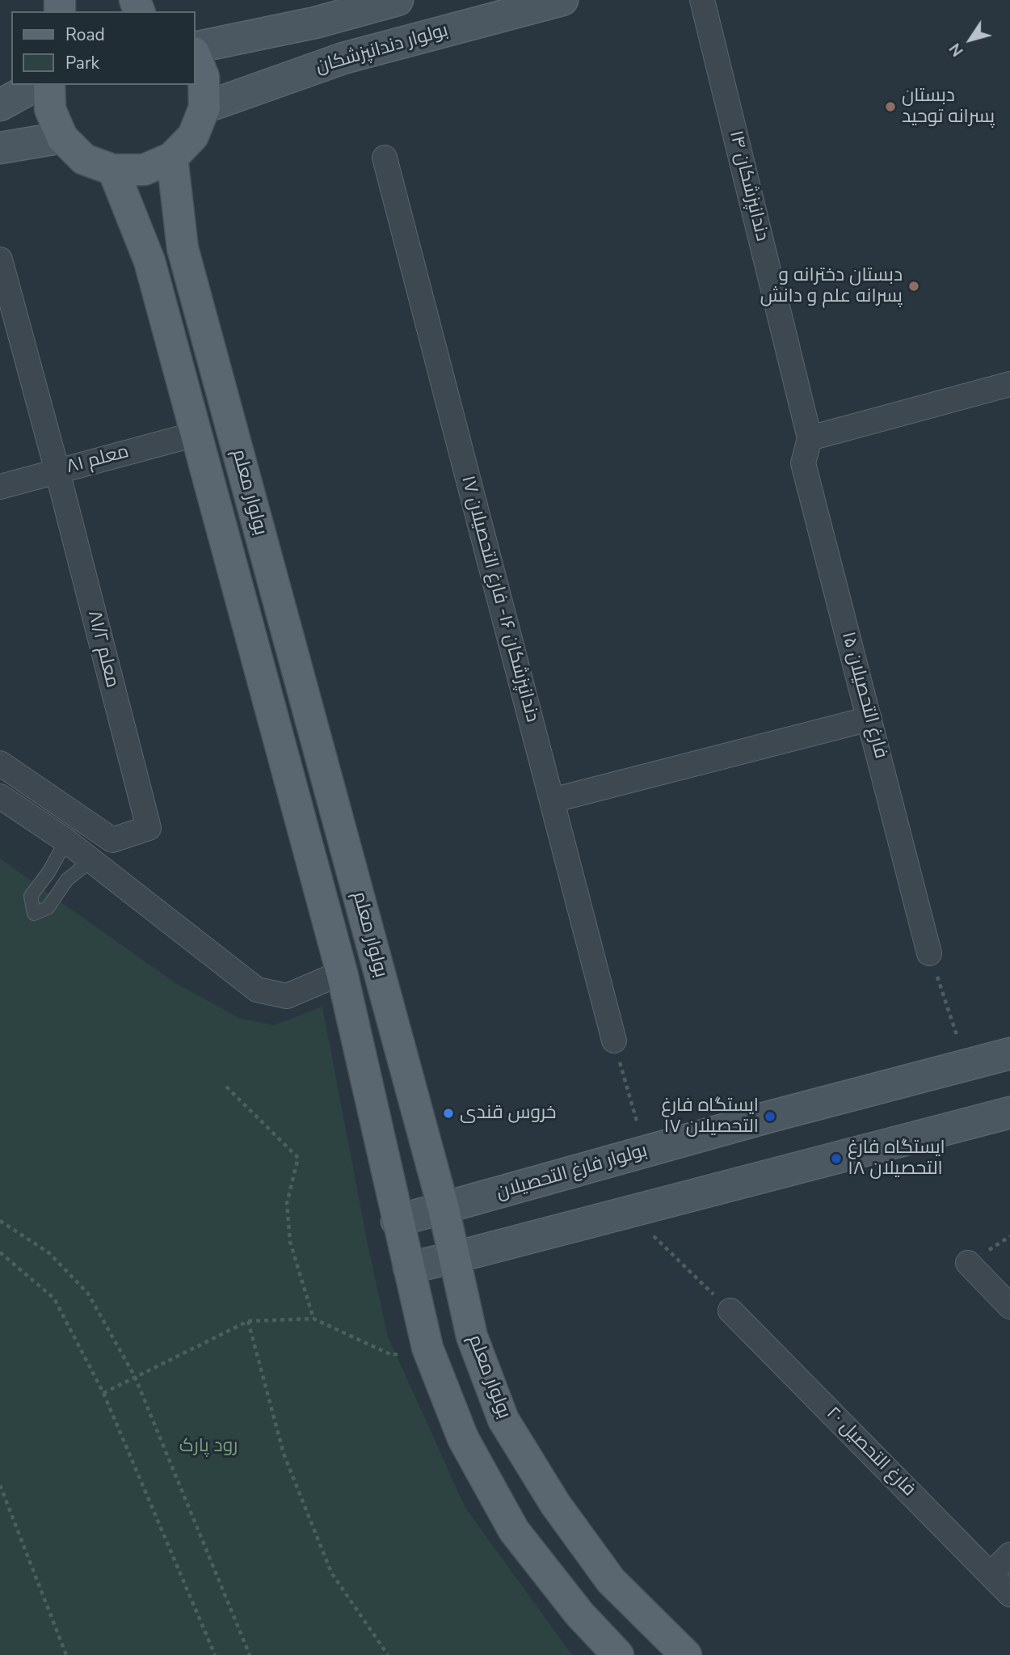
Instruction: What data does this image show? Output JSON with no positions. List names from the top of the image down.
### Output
{
  "streets": {
    "main road": ["بولوار دندانپزشکان", "بولوار معلم", "بولوار فارغ التحصیلان"],
    "street": [
      "دندانپزشکان ۱۴",
      "معلم ۸۱",
      "دندانپزشکان ۱۶- فارغ التحصیلان ۱۷",
      "معلم ۸۱/۲",
      "فارغ التحصیلان ۱۵",
      "فارغ التحصیل ۲۰"
    ]
  },
  "crossings": [
    ["دندانپزشکان ۱۴", "فارغ التحصیلان ۱۵"],
    ["معلم ۸۱", "بولوار معلم"],
    ["معلم ۸۱", "معلم ۸۱/۲"],
    ["بولوار معلم", "بولوار فارغ التحصیلان"]
  ],
  "parks": ["رود پارک"],
  "places": [
    "دبستان پسرانه توحید",
    "دبستان دخترانه و پسرانه علم و دانش",
    "خروس قندی",
    "ایستگاه فارغ التحصیلان ۱۷",
    "ایستگاه فارغ التحصیلان ۱۸"
  ],
  "legend": ["Road", "Park"],
  "north": "bottom left"
}
